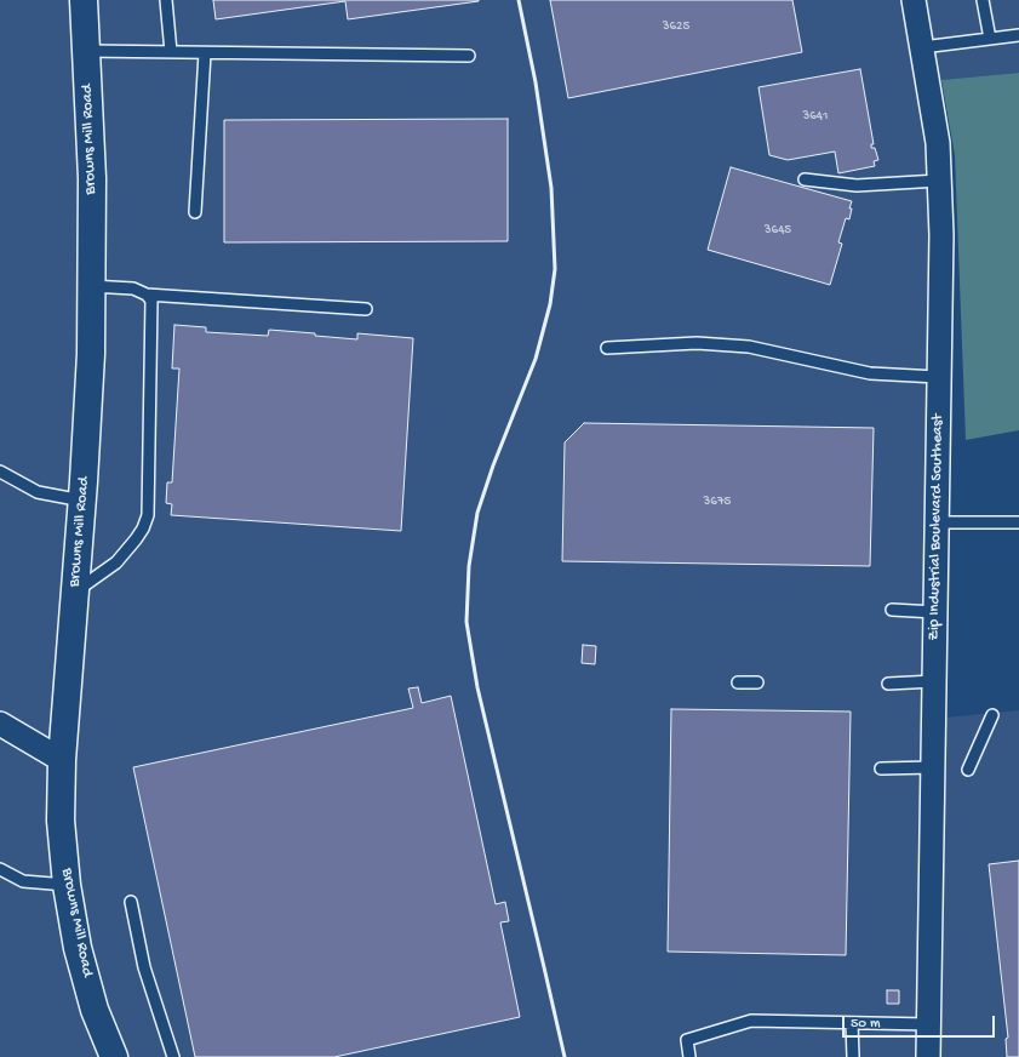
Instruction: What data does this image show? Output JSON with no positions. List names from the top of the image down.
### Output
{
  "streets": {
    "street": ["Browns Mill Road", "Zip Industrial Boulevard Southeast"]
  },
  "house_numbers": [
    "3625",
    "3641",
    "3645",
    "3675"
  ],
  "scale_bar": "50 m"
}
